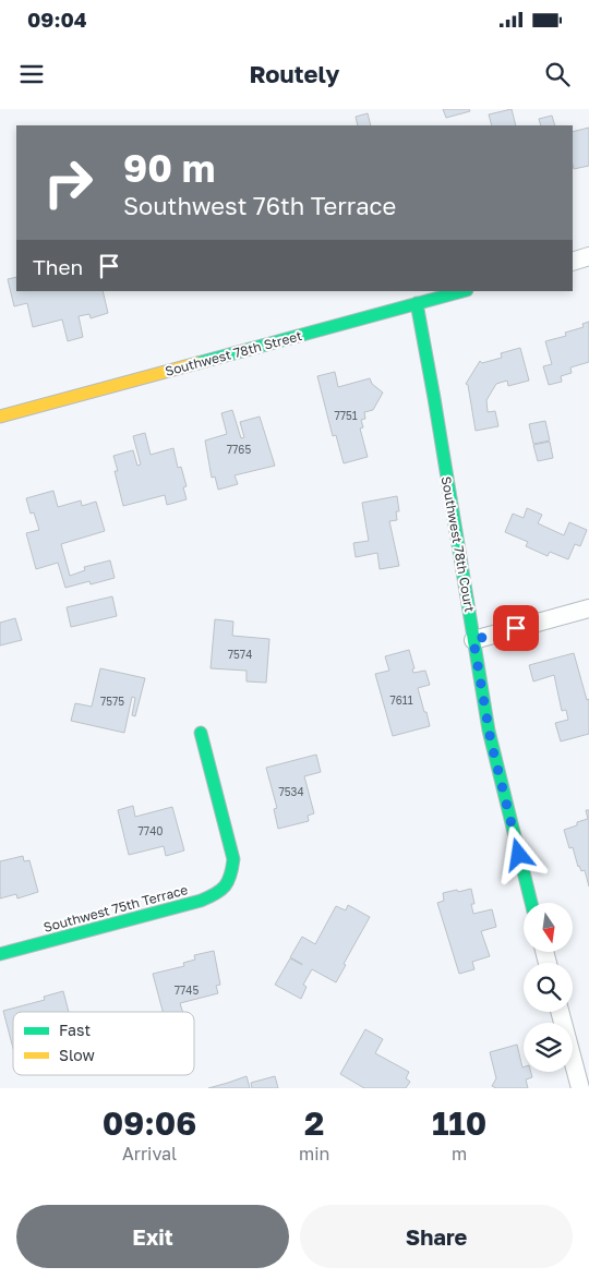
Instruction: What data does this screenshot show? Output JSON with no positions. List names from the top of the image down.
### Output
{
  "streets": {
    "street": ["Southwest 78th Street", "Southwest 78th Court", "Southwest 75th Terrace"]
  },
  "crossings": [
    ["Southwest 78th Street", "Southwest 78th Court"]
  ],
  "house_numbers": [
    "7751",
    "7765",
    "7574",
    "7611",
    "7575",
    "7534",
    "7740",
    "7745"
  ],
  "legend": ["Fast", "Slow"],
  "north": "bottom",
  "page": {
    "status": "09:04",
    "header": "Routely",
    "turn": ["90 m", "Southwest 76th Terrace"],
    "then": "Then",
    "eta": [
      "09:06",
      "Arrival",
      "2",
      "min",
      "110",
      "m"
    ],
    "buttons": ["Exit", "Share"]
  }
}
